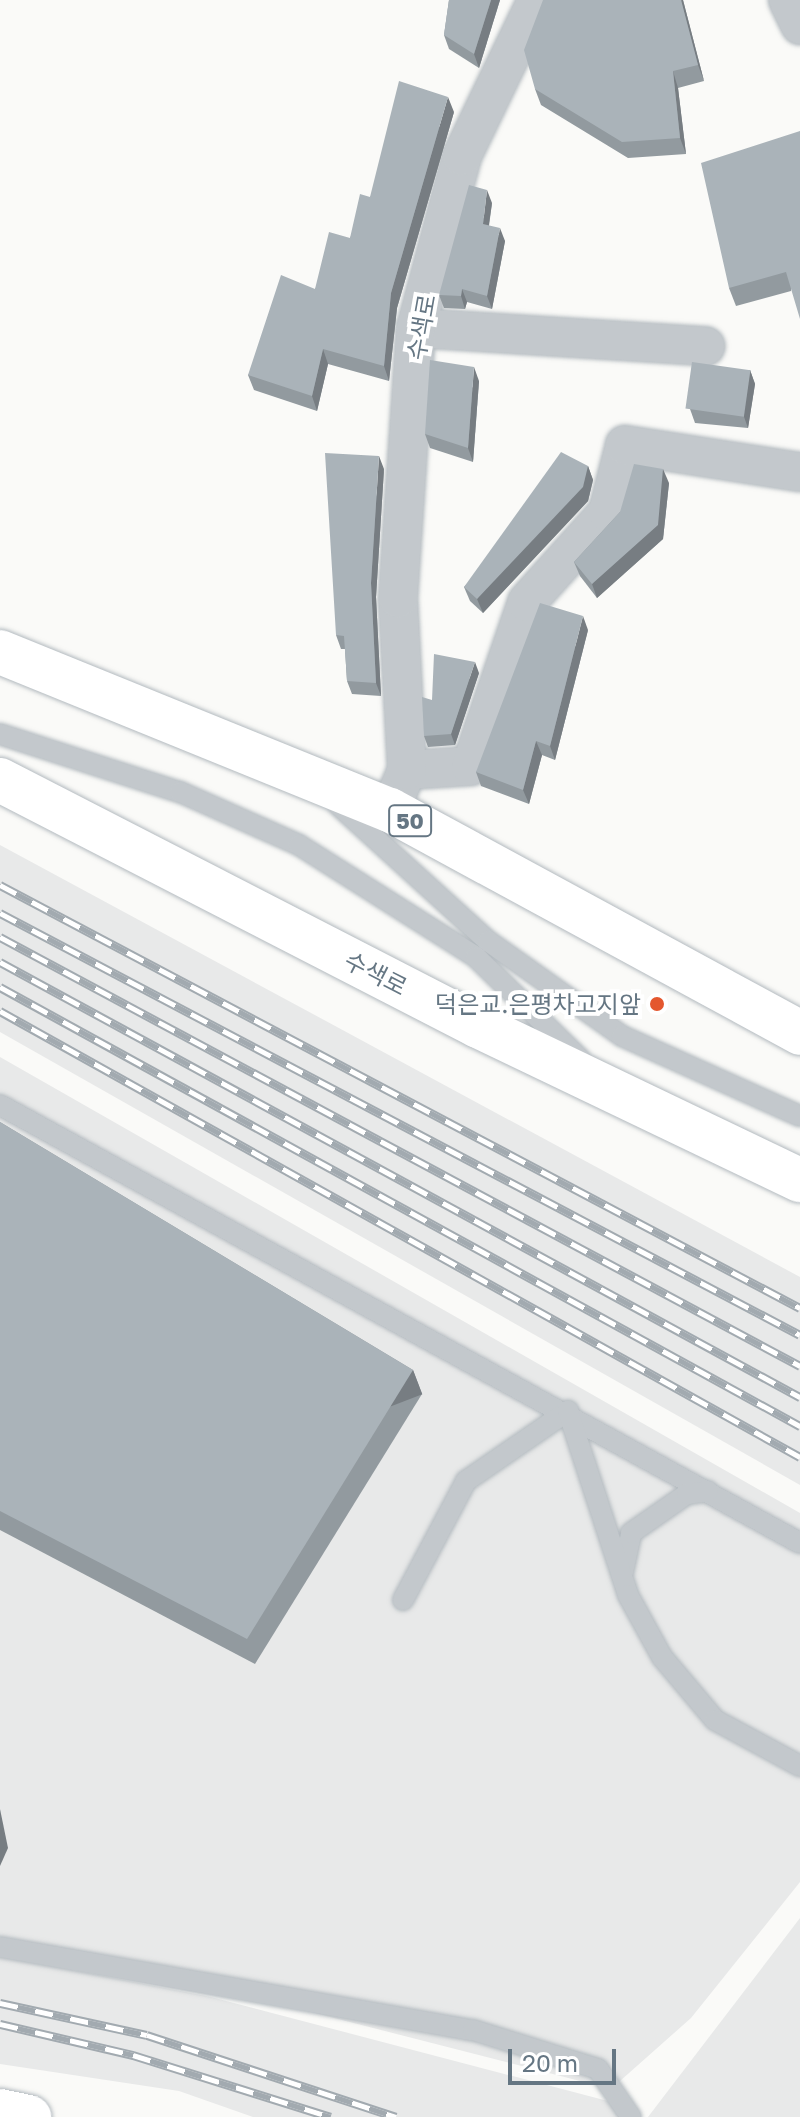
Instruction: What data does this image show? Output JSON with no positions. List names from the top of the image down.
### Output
{
  "streets": {
    "main road": ["수색로", "50"]
  },
  "crossings": [
    ["수색로", "50"]
  ],
  "places": ["덕은교.은평차고지앞"],
  "scale_bar": "20 m"
}
